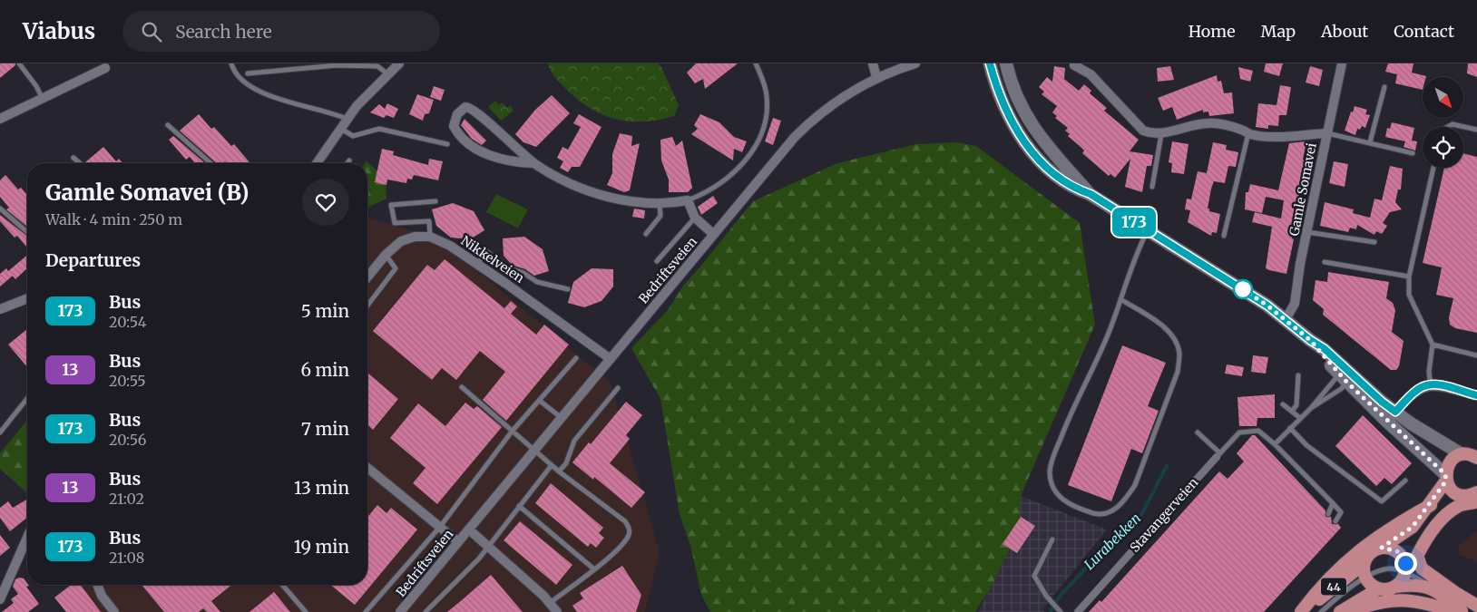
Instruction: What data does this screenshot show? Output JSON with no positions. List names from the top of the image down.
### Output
{
  "streets": {
    "main road": ["44"],
    "street": [
      "Gamle Somavei",
      "Nikkelveien",
      "Bedriftsveien",
      "Stavangerveien"
    ]
  },
  "crossings": [
    ["Nikkelveien", "Bedriftsveien"]
  ],
  "water": ["Lurabekken"],
  "lines": ["bus line 173"],
  "north": "bottom right",
  "page": {
    "header": "Viabus",
    "search": "Search here",
    "nav": [
      "Home",
      "Map",
      "About",
      "Contact"
    ],
    "on_map": "173",
    "heading": [
      ["Gamle Somavei (B)", "Walk · 4 min · 250 m"],
      "Departures"
    ],
    "list": [
      {
        "mark": "173",
        "name": "Bus",
        "note": "20:54",
        "value": "5 min"
      },
      {
        "mark": "13",
        "name": "Bus",
        "note": "20:55",
        "value": "6 min"
      },
      {
        "mark": "173",
        "name": "Bus",
        "note": "20:56",
        "value": "7 min"
      },
      {
        "mark": "13",
        "name": "Bus",
        "note": "21:02",
        "value": "13 min"
      },
      {
        "mark": "173",
        "name": "Bus",
        "note": "21:08",
        "value": "19 min"
      }
    ]
  }
}
